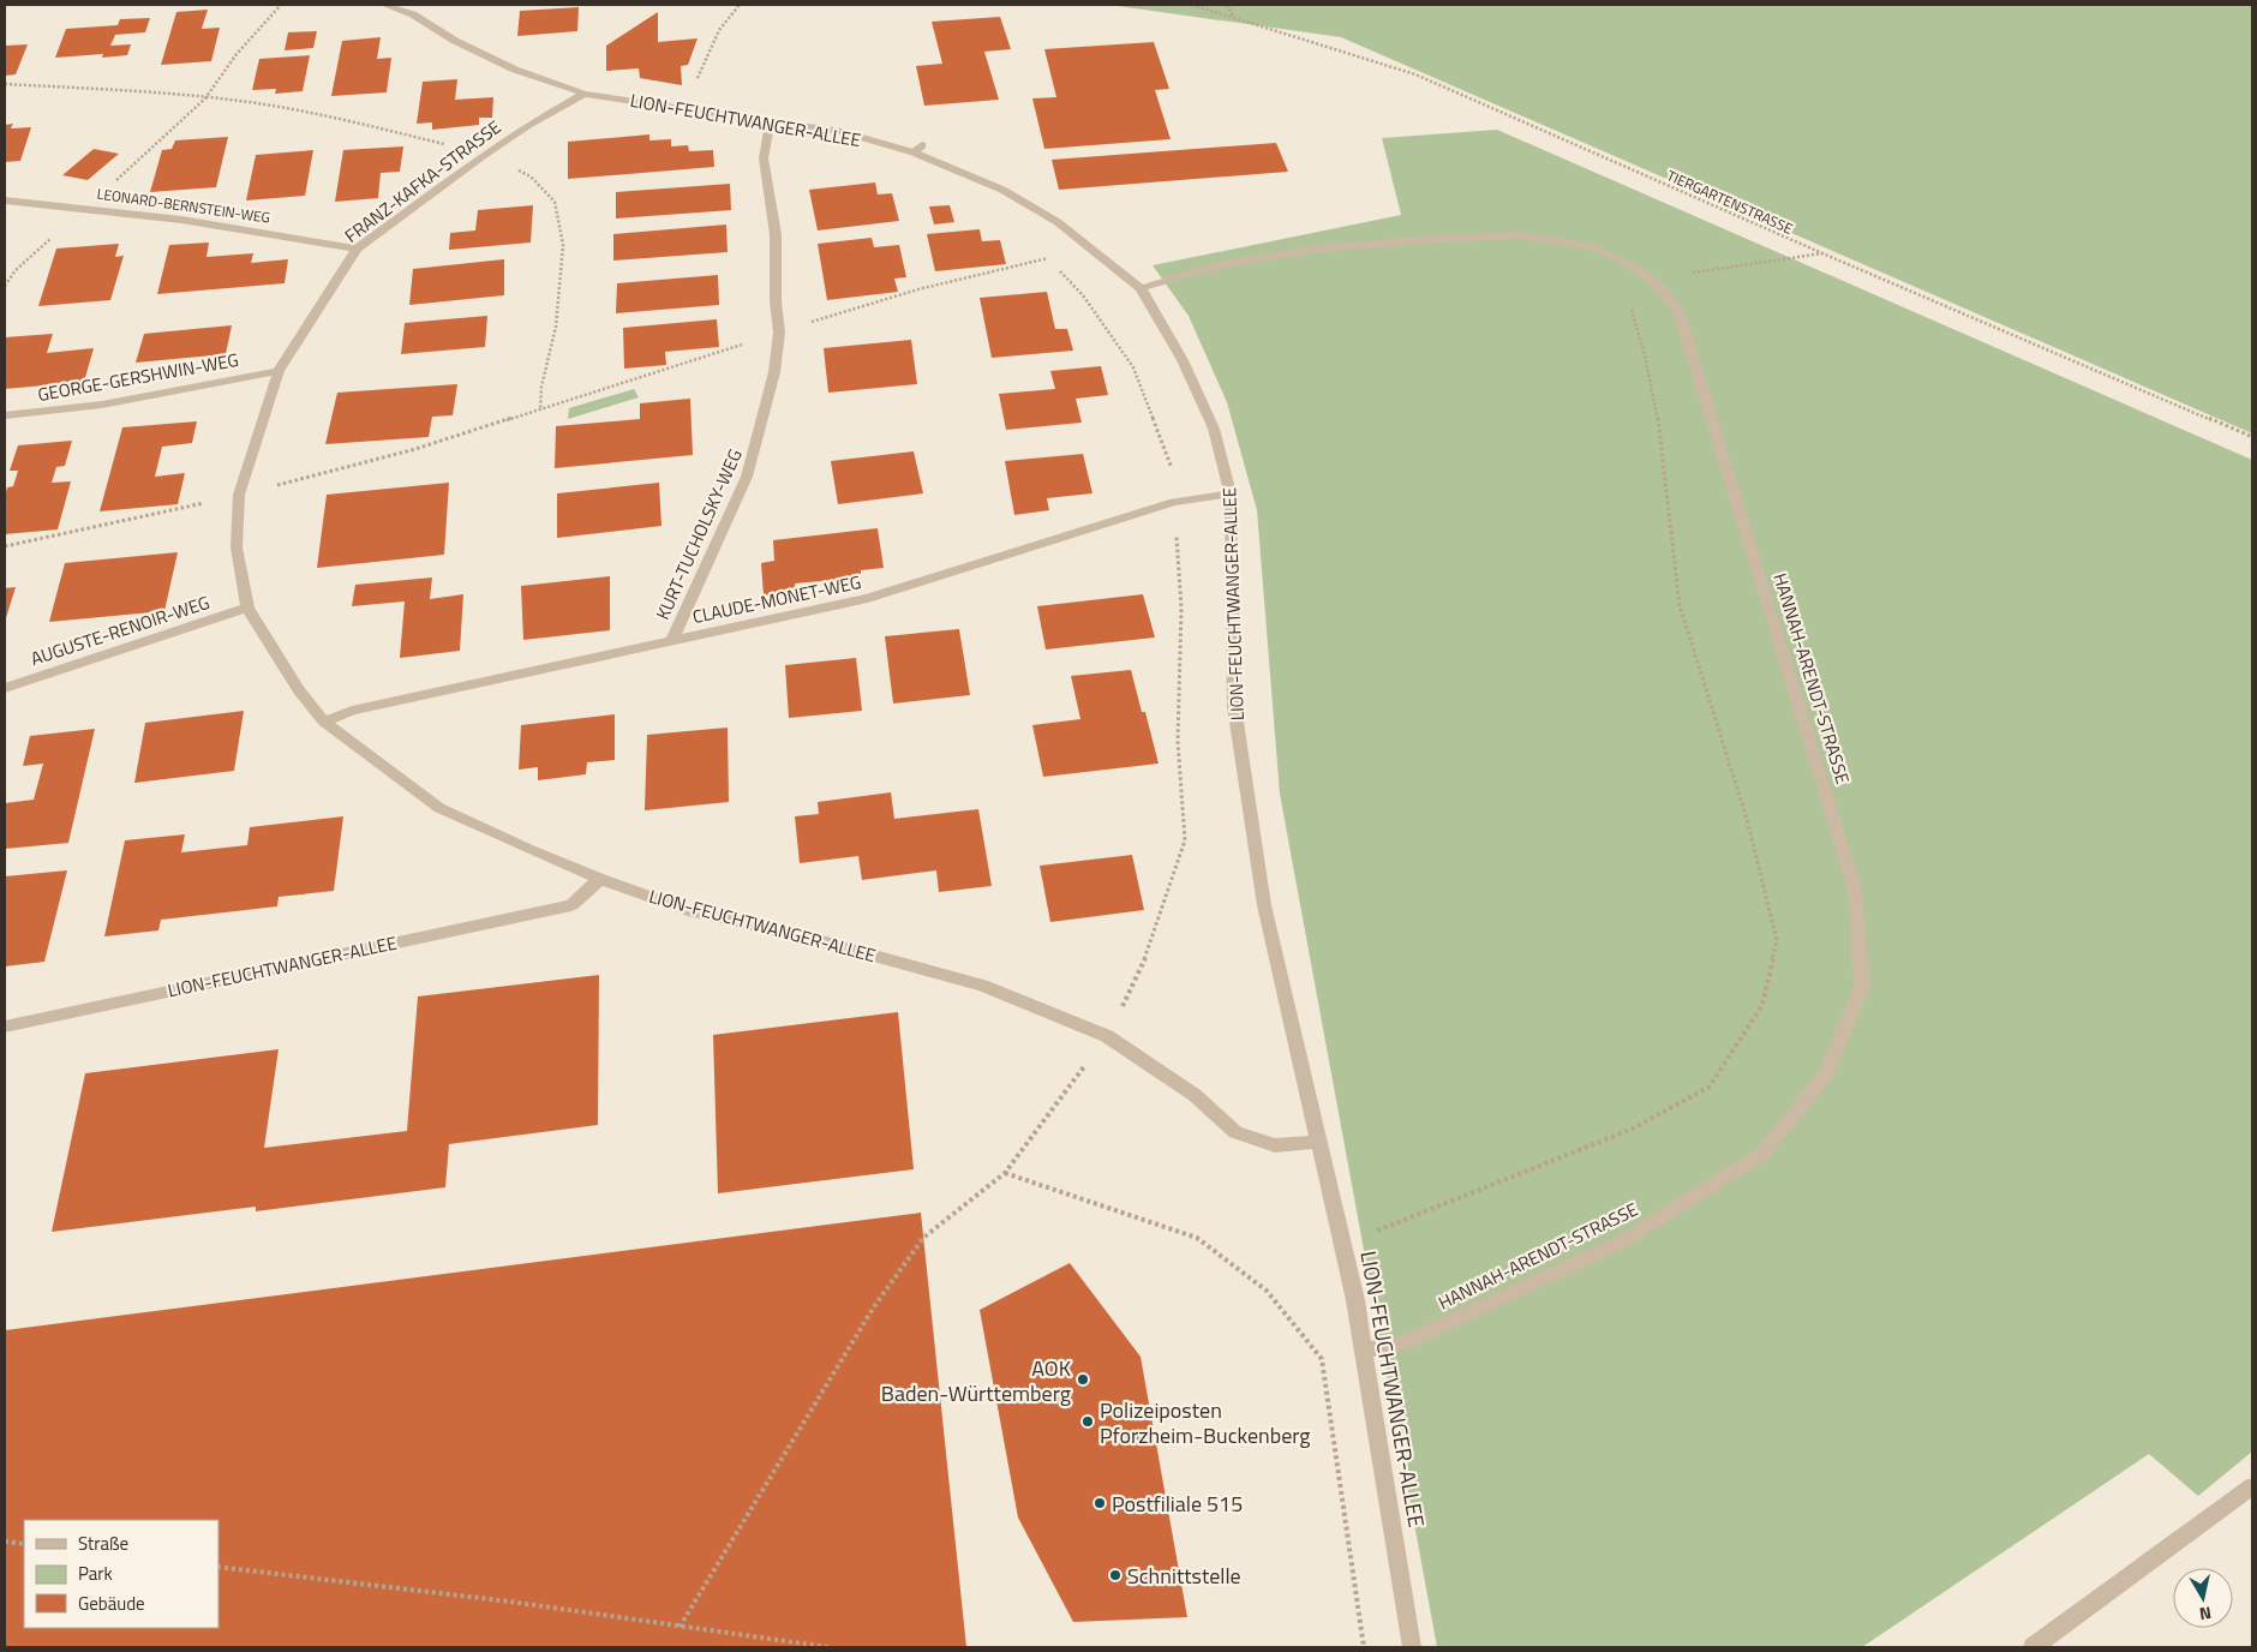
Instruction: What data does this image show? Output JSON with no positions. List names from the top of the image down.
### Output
{
  "streets": {
    "street": [
      "LION-FEUCHTWANGER-ALLEE",
      "FRANZ-KAFKA-STRASSE",
      "LEONARD-BERNSTEIN-WEG",
      "GEORGE-GERSHWIN-WEG",
      "KURT-TUCHOLSKY-WEG",
      "CLAUDE-MONET-WEG",
      "AUGUSTE-RENOIR-WEG",
      "HANNAH-ARENDT-STRASSE"
    ],
    "path": ["TIERGARTENSTRASSE"]
  },
  "crossings": [
    ["LION-FEUCHTWANGER-ALLEE", "FRANZ-KAFKA-STRASSE"],
    ["LION-FEUCHTWANGER-ALLEE", "KURT-TUCHOLSKY-WEG"],
    ["LION-FEUCHTWANGER-ALLEE", "CLAUDE-MONET-WEG"],
    ["LION-FEUCHTWANGER-ALLEE", "HANNAH-ARENDT-STRASSE"],
    ["FRANZ-KAFKA-STRASSE", "LEONARD-BERNSTEIN-WEG"],
    ["FRANZ-KAFKA-STRASSE", "GEORGE-GERSHWIN-WEG"],
    ["FRANZ-KAFKA-STRASSE", "CLAUDE-MONET-WEG"],
    ["FRANZ-KAFKA-STRASSE", "AUGUSTE-RENOIR-WEG"],
    ["KURT-TUCHOLSKY-WEG", "CLAUDE-MONET-WEG"]
  ],
  "places": [
    "AOK Baden-Württemberg",
    "Polizeiposten Pforzheim-Buckenberg",
    "Postfiliale 515",
    "Schnittstelle"
  ],
  "legend": ["Straße", "Park", "Gebäude"],
  "north": "bottom"
}
